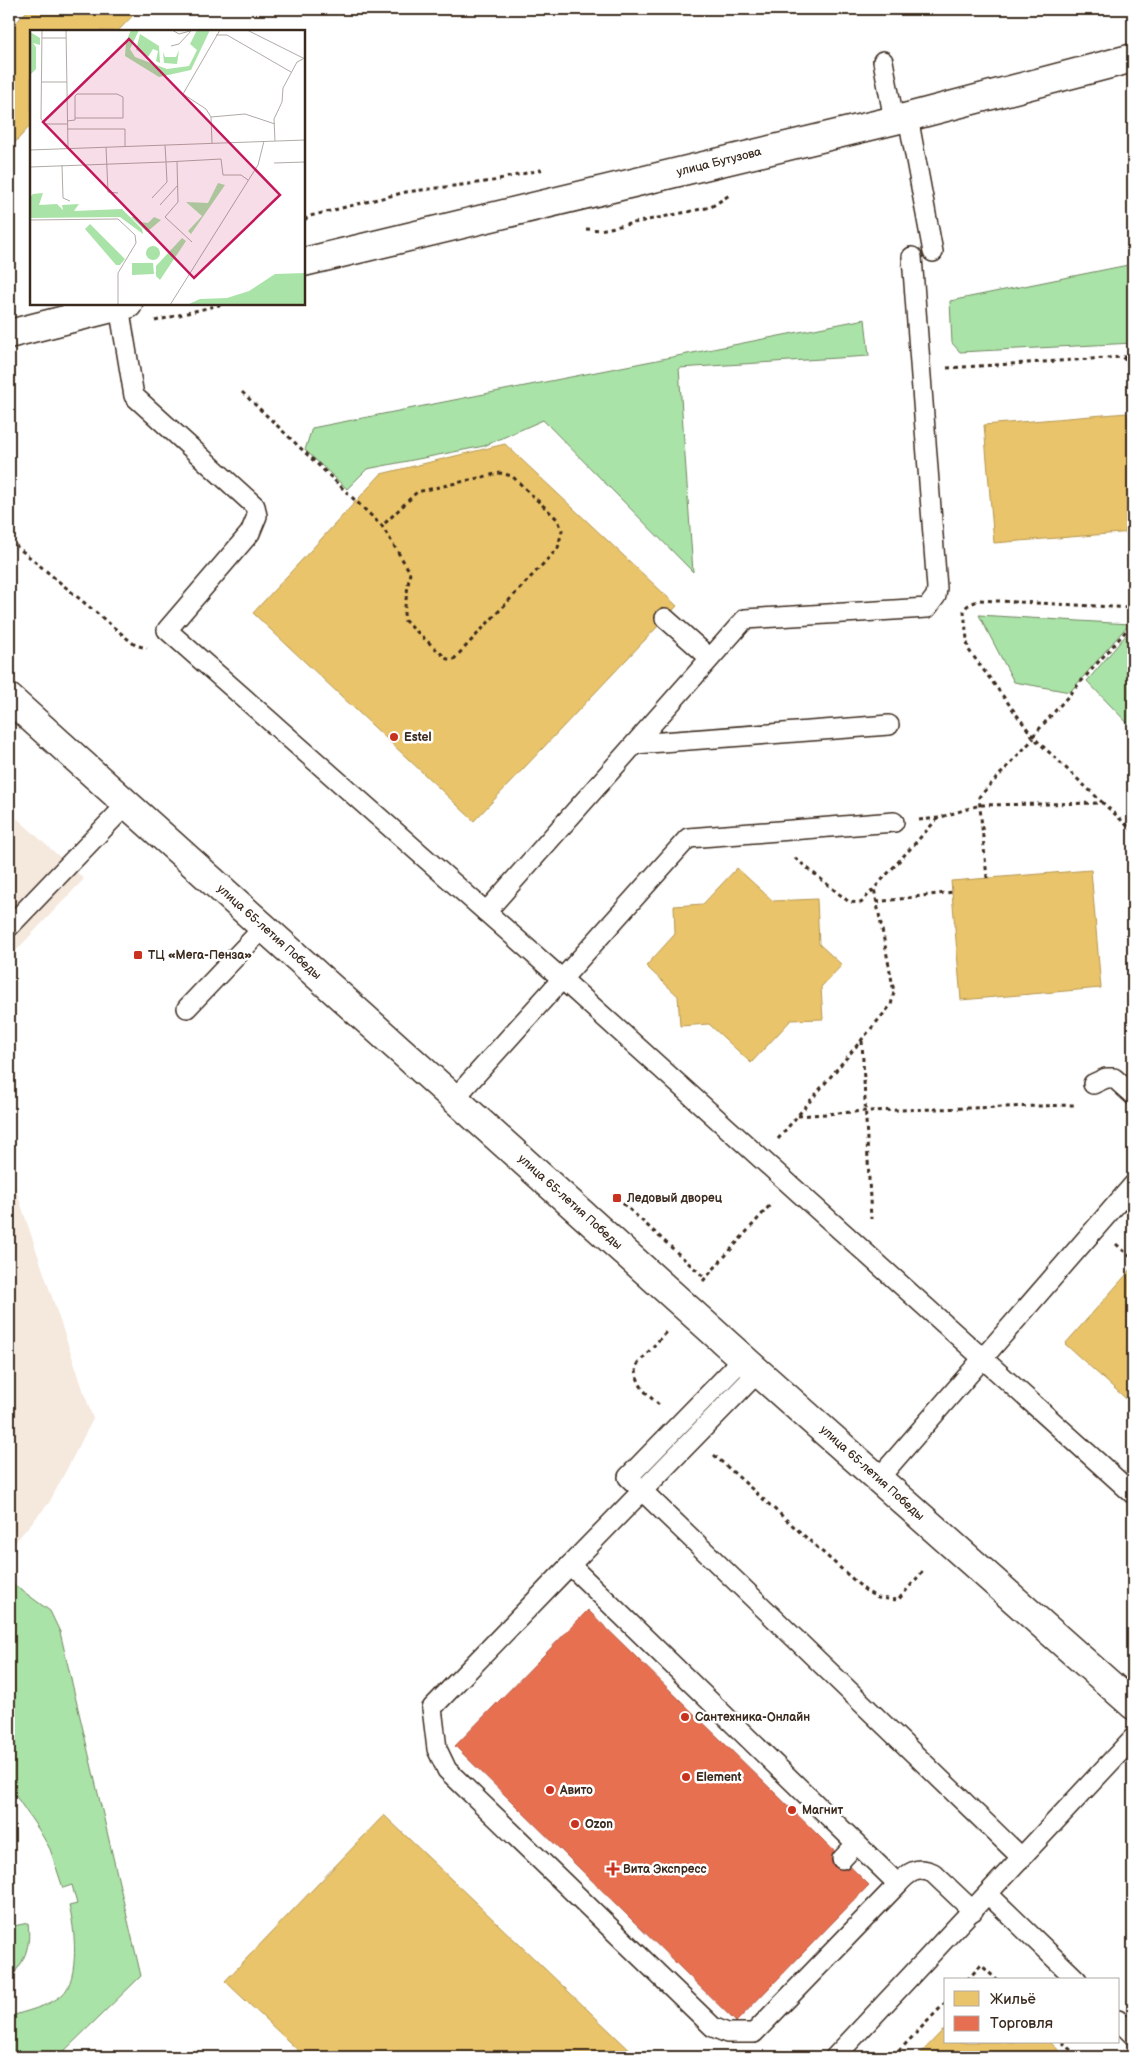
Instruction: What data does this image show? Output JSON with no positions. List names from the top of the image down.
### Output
{
  "streets": {
    "main road": ["улица Бутузова", "улица 65-летия Победы"]
  },
  "places": {
    "other": [
      "Estel",
      "Сантехника-Онлайн",
      "Element",
      "Авито",
      "Магнит",
      "Ozon"
    ],
    "transit": ["ТЦ «Мега-Пенза»", "Ледовый дворец"],
    "health": ["Вита Экспресс"]
  },
  "legend": ["Жильё", "Торговля"]
}
